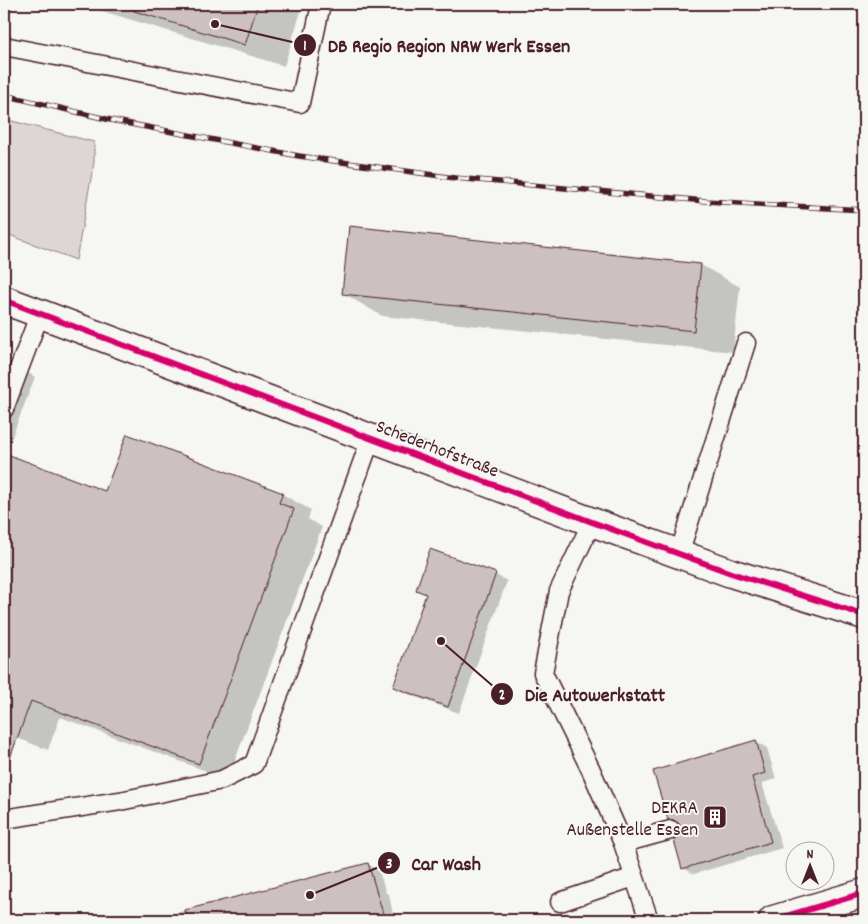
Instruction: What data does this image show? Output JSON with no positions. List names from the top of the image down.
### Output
{
  "streets": {
    "street": ["Schederhofstraße"]
  },
  "places": {
    "other": ["DB Regio Region NRW Werk Essen", "Die Autowerkstatt", "Car Wash"],
    "building": ["DEKRA Außenstelle Essen"]
  },
  "north": "top"
}
